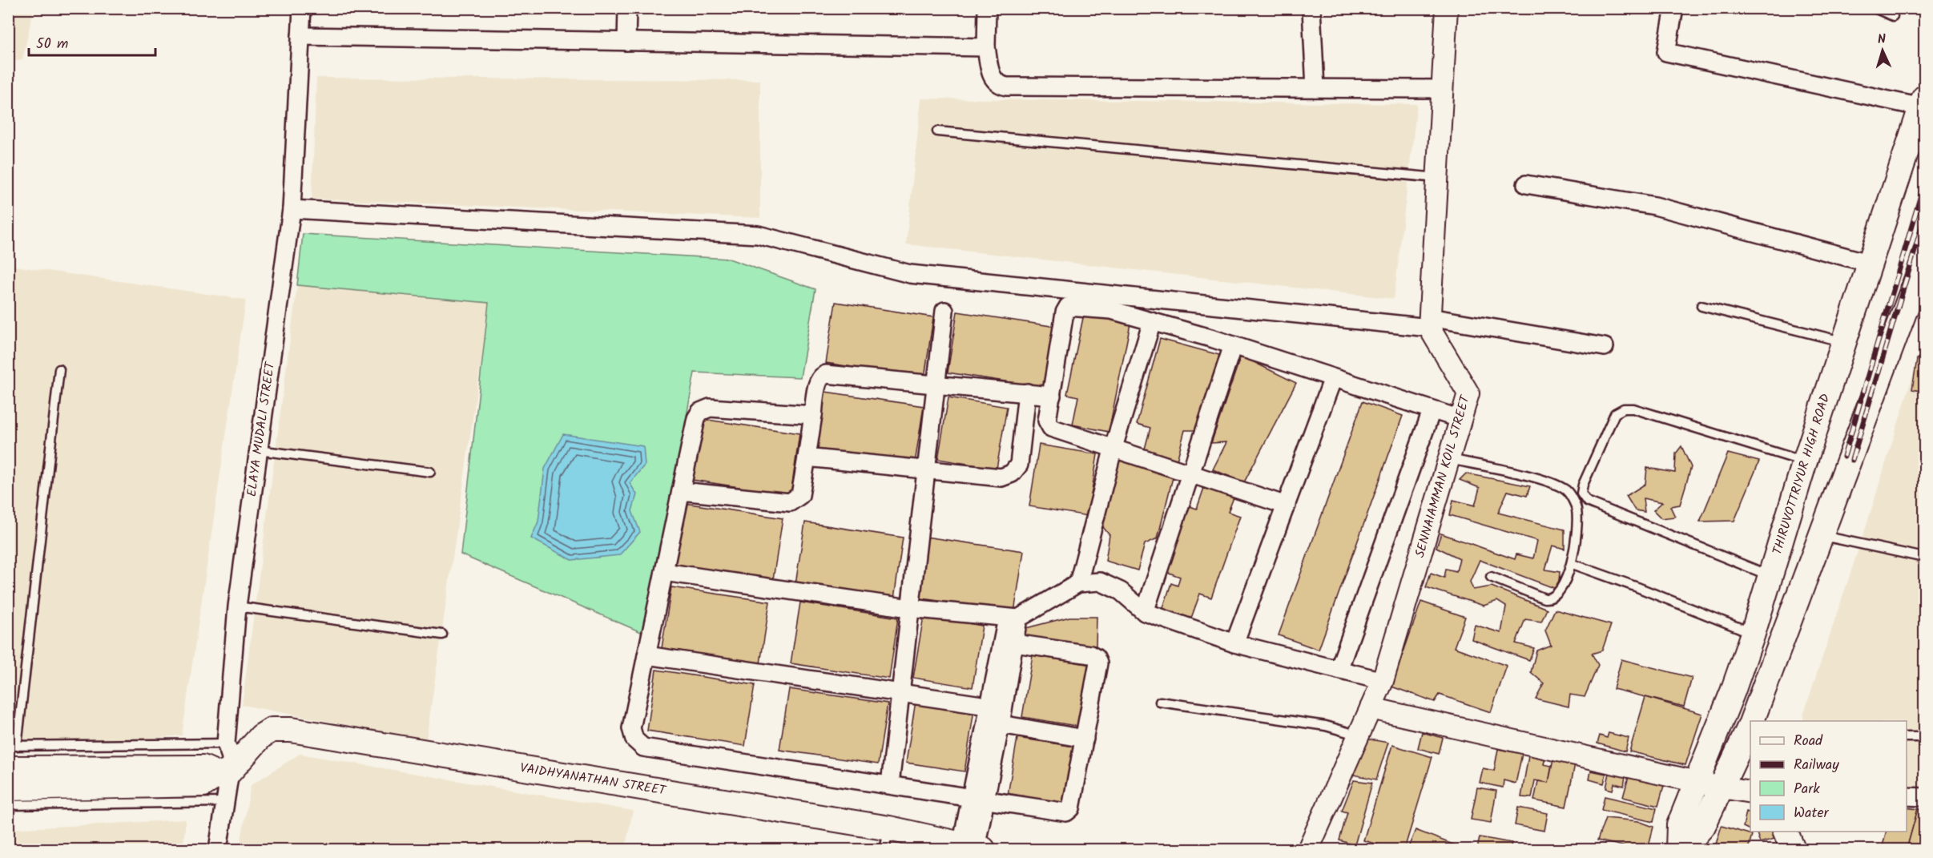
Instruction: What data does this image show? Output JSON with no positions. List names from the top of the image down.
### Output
{
  "streets": {
    "main road": ["THIRUVOTTRIYUR HIGH ROAD", "VAIDHYANATHAN STREET"],
    "street": ["ELAYA MUDALI STREET", "SENNAIAMMAN KOIL STREET"]
  },
  "crossings": [
    ["ELAYA MUDALI STREET", "VAIDHYANATHAN STREET"]
  ],
  "legend": [
    "Road",
    "Railway",
    "Park",
    "Water"
  ],
  "scale_bar": "50 m",
  "north": "top"
}
